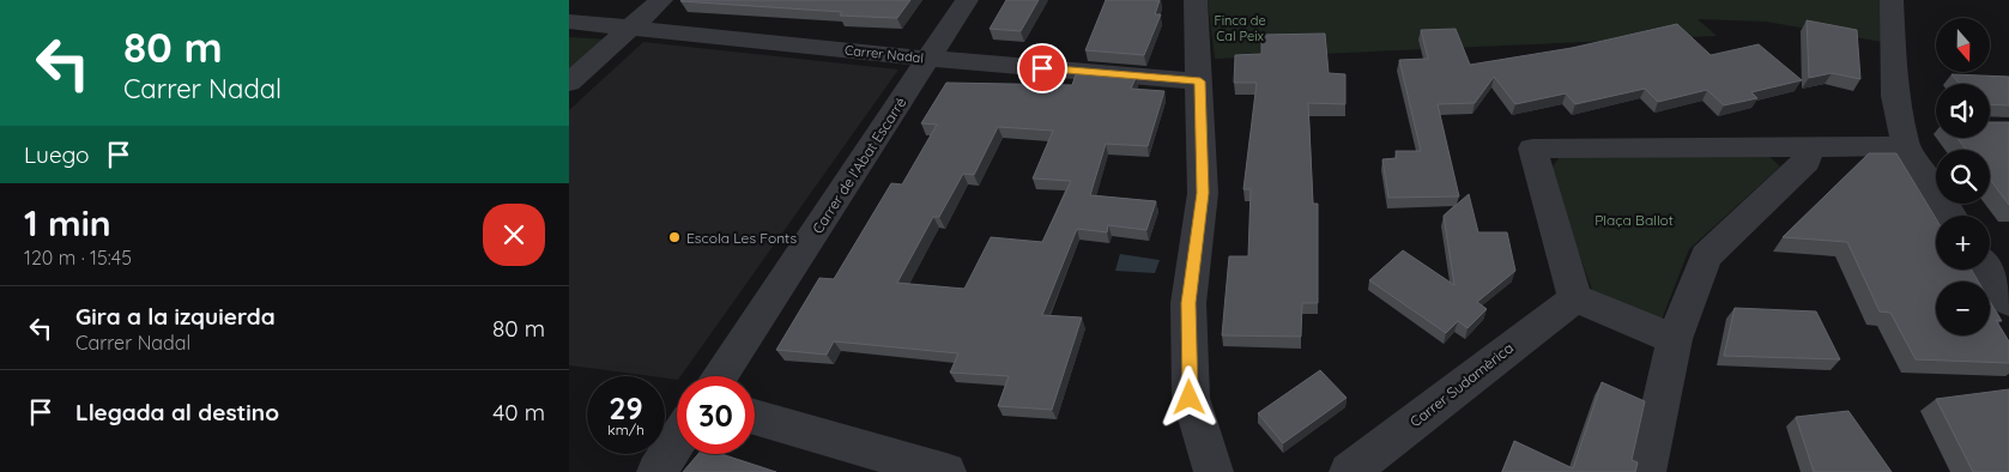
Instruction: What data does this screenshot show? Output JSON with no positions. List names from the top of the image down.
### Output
{
  "streets": {
    "street": ["Carrer Nadal", "Carrer de l'Abat Escarré", "Carrer Sudamèrica"]
  },
  "crossings": [
    ["Carrer Nadal", "Carrer de l'Abat Escarré"]
  ],
  "parks": ["Finca de Cal Peix", "Plaça Ballot"],
  "places": ["Escola Les Fonts"],
  "north": "bottom",
  "page": {
    "turn": ["80 m", "Carrer Nadal"],
    "map_buttons": ["+", "−"],
    "then": "Luego",
    "heading": ["1 min", "120 m · 15:45"],
    "list": [
      {
        "name": "Gira a la izquierda",
        "note": "Carrer Nadal",
        "value": "80 m"
      },
      {
        "name": "Llegada al destino",
        "value": "40 m"
      }
    ],
    "speed": "29 km/h",
    "limit": "30"
  }
}
